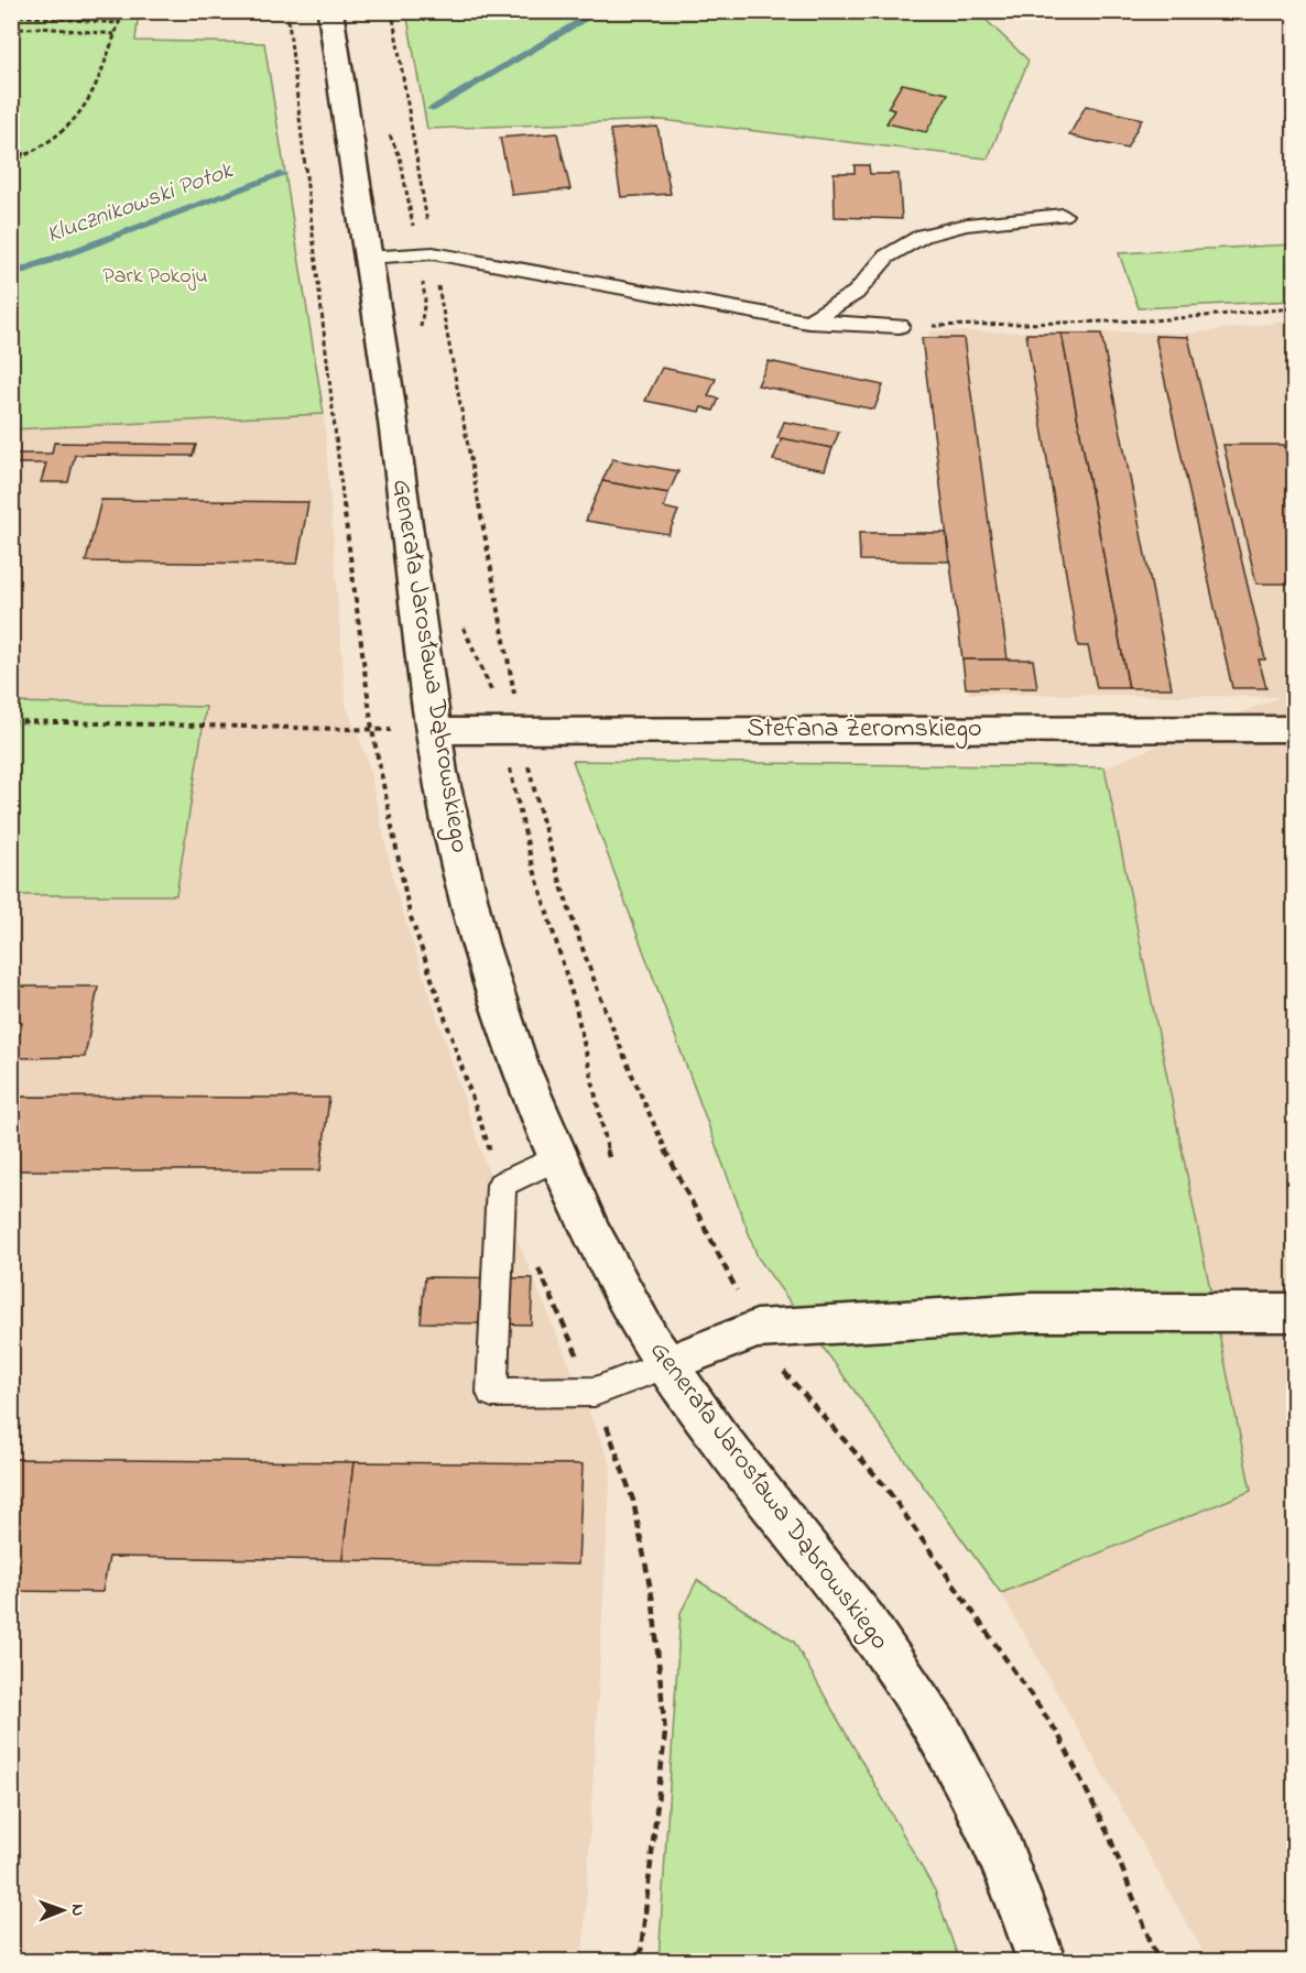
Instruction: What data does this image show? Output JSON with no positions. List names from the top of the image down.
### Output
{
  "streets": {
    "street": ["Generała Jarosława Dąbrowskiego", "Stefana Żeromskiego"]
  },
  "crossings": [
    ["Generała Jarosława Dąbrowskiego", "Stefana Żeromskiego"]
  ],
  "water": ["Klucznikowski Potok"],
  "parks": ["Park Pokoju"],
  "north": "right"
}
